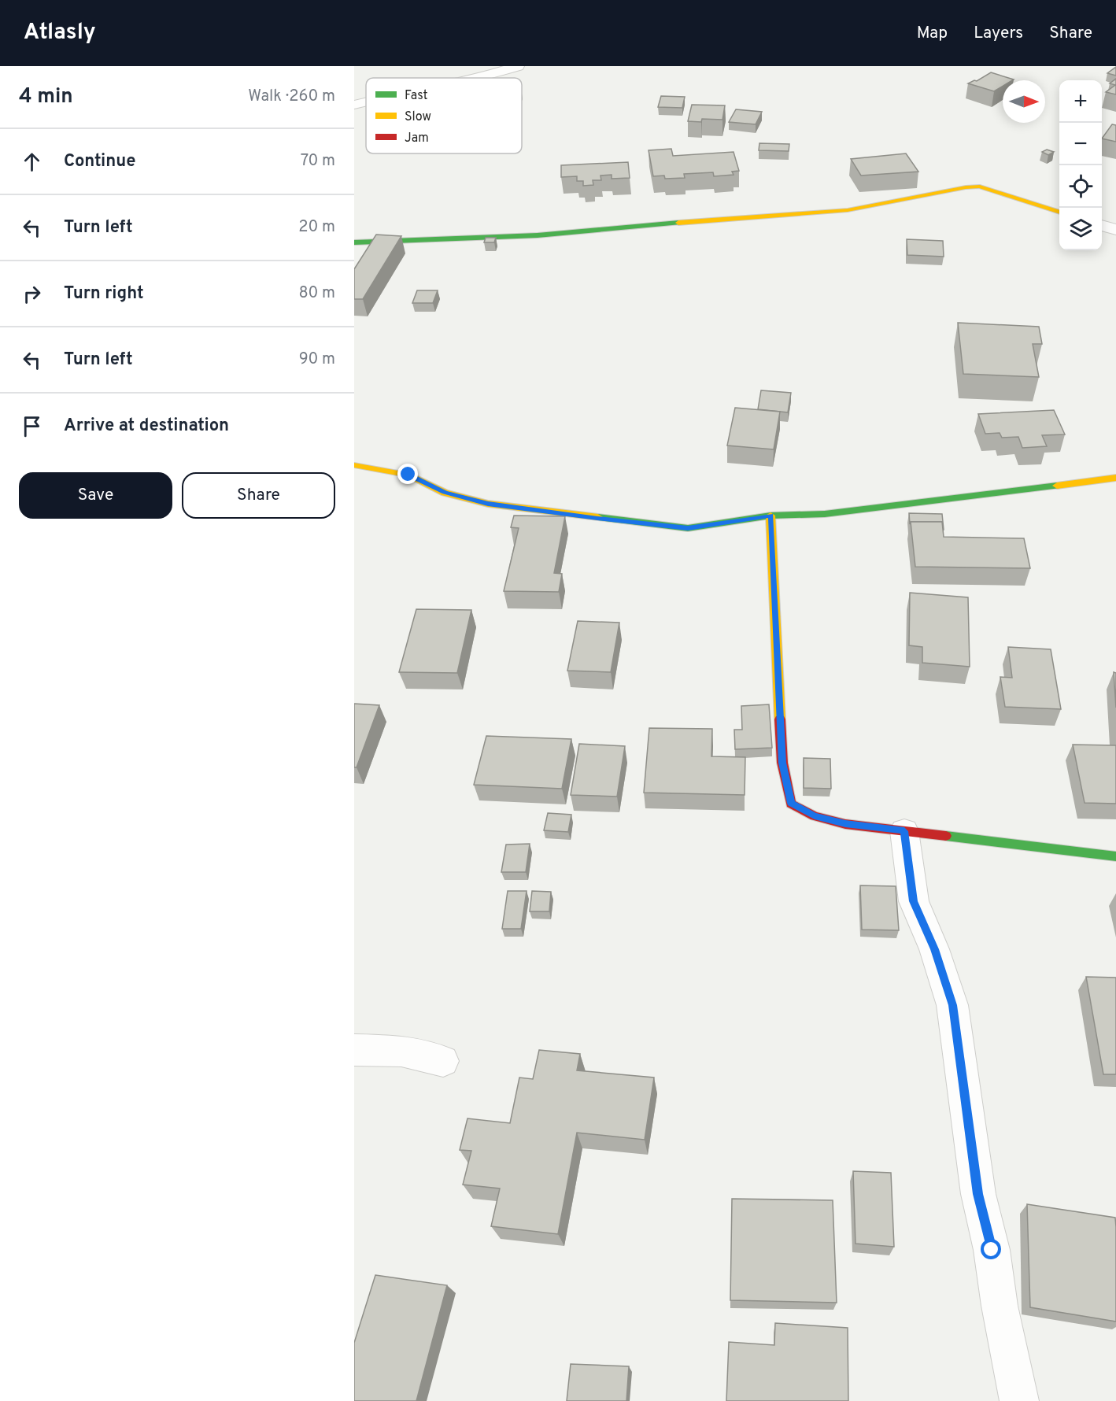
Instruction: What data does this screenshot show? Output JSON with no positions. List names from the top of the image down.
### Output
{
  "legend": ["Fast", "Slow", "Jam"],
  "north": "right",
  "page": {
    "header": "Atlasly",
    "nav": ["Map", "Layers", "Share"],
    "heading": ["4 min", "Walk · 260 m"],
    "map_buttons": ["+", "−"],
    "list": [
      ["Continue", "70 m"],
      ["Turn left", "20 m"],
      ["Turn right", "80 m"],
      ["Turn left", "90 m"],
      "Arrive at destination"
    ],
    "buttons": ["Save", "Share"]
  }
}
